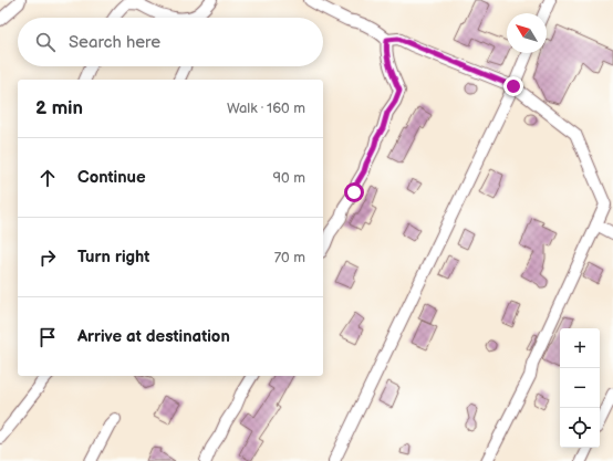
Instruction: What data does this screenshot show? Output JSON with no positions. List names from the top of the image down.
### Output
{
  "north": "top left",
  "page": {
    "search": "Search here",
    "heading": ["2 min", "Walk · 160 m"],
    "list": [
      ["Continue", "90 m"],
      ["Turn right", "70 m"],
      "Arrive at destination"
    ],
    "map_buttons": ["+", "−"]
  }
}
